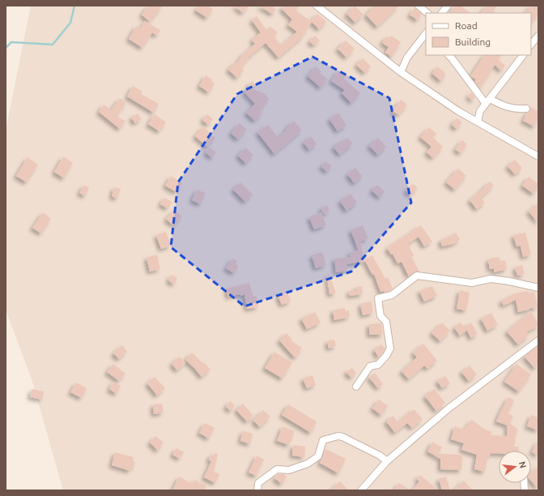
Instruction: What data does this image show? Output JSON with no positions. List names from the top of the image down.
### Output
{
  "legend": ["Road", "Building"],
  "north": "right"
}
